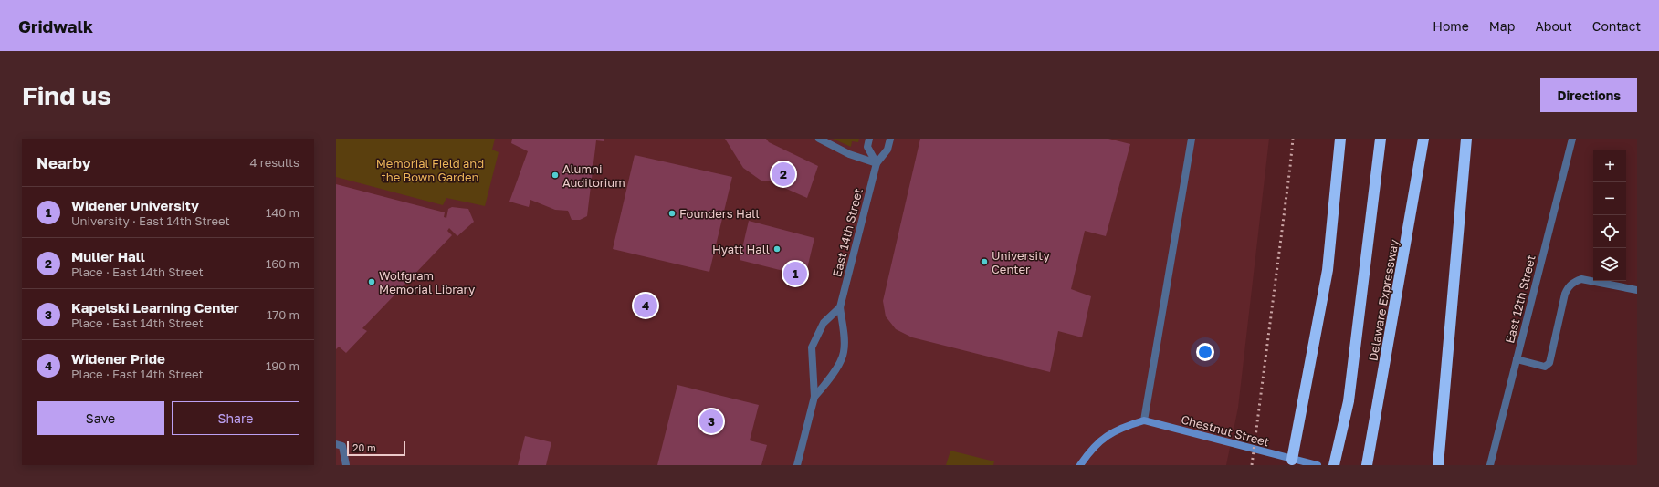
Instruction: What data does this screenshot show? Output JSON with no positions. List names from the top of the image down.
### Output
{
  "streets": {
    "highway": ["Delaware Expressway"],
    "street": ["East 14th Street", "East 12th Street", "Chestnut Street"]
  },
  "parks": ["Memorial Field and the Bown Garden"],
  "places": [
    "Alumni Auditorium",
    "Founders Hall",
    "Hyatt Hall",
    "University Center",
    "Wolfgram Memorial Library"
  ],
  "scale_bar": "20 m",
  "page": {
    "header": "Gridwalk",
    "nav": [
      "Home",
      "Map",
      "About",
      "Contact"
    ],
    "buttons": [
      "Directions",
      ["Save", "Share"]
    ],
    "title": "Find us",
    "heading": ["Nearby", "4 results"],
    "map_buttons": ["+", "−"],
    "pins": [
      "2",
      "1",
      "4",
      "3"
    ],
    "list": [
      {
        "mark": "1",
        "name": "Widener University",
        "note": "University · East 14th Street",
        "value": "140 m"
      },
      {
        "mark": "2",
        "name": "Muller Hall",
        "note": "Place · East 14th Street",
        "value": "160 m"
      },
      {
        "mark": "3",
        "name": "Kapelski Learning Center",
        "note": "Place · East 14th Street",
        "value": "170 m"
      },
      {
        "mark": "4",
        "name": "Widener Pride",
        "note": "Place · East 14th Street",
        "value": "190 m"
      }
    ],
    "scale": "20 m"
  }
}
